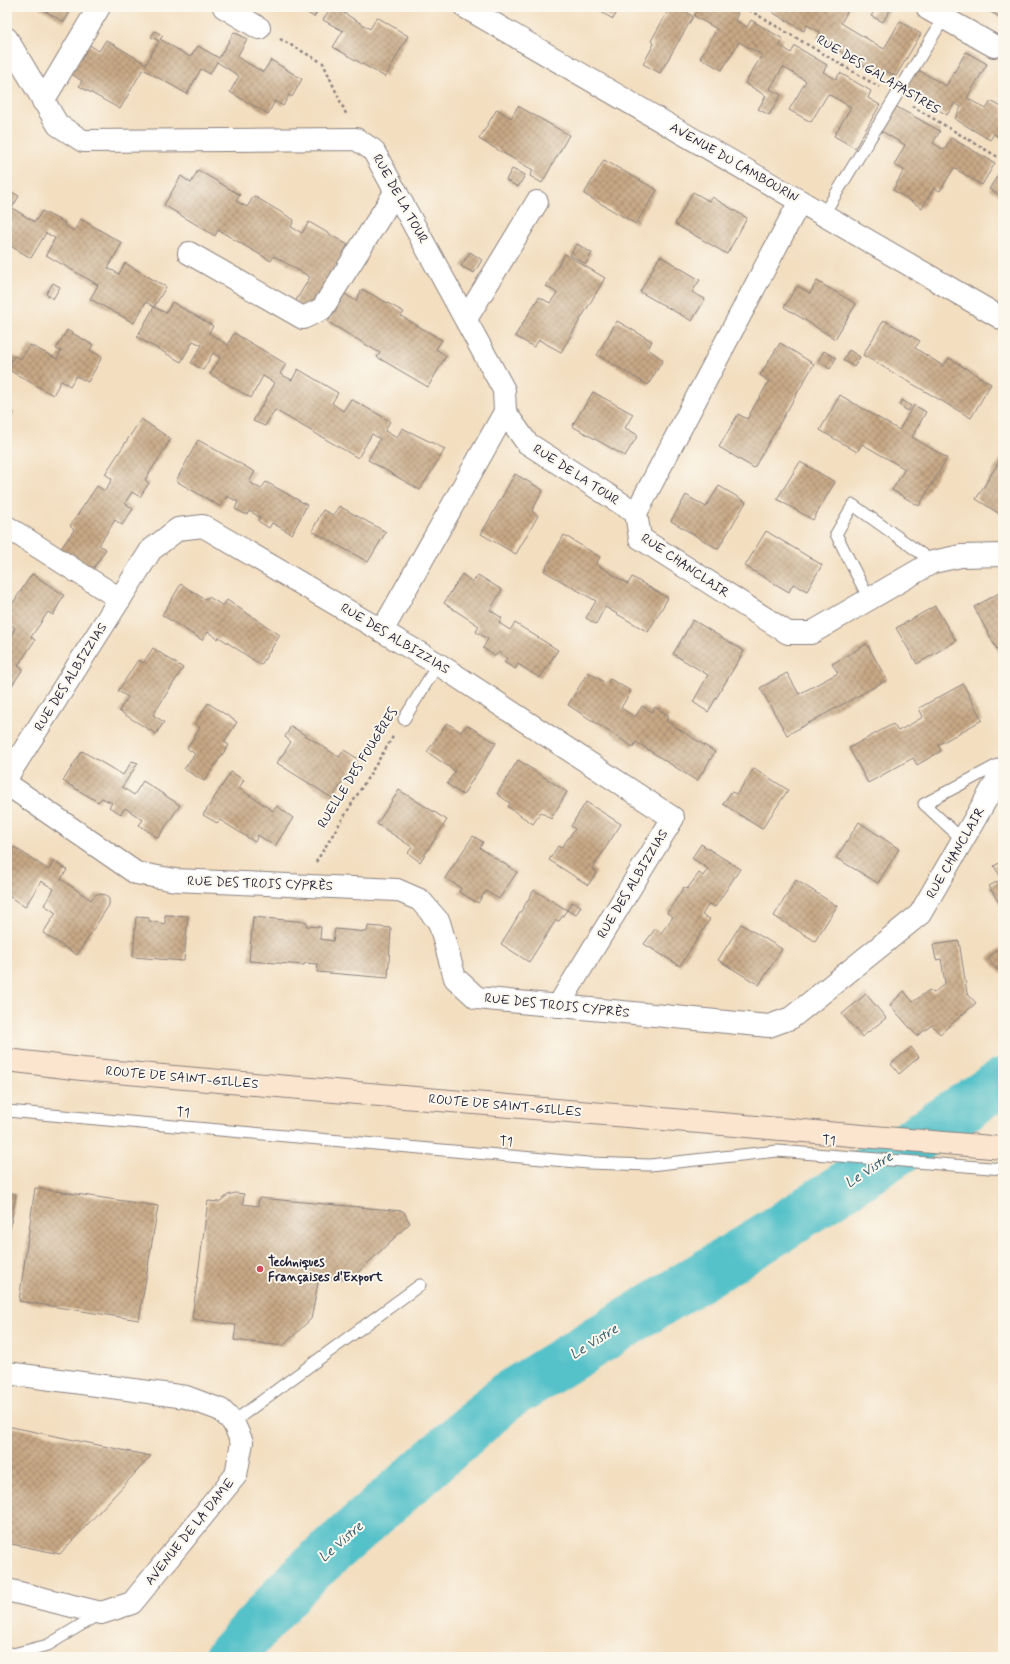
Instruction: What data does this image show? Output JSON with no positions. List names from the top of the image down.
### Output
{
  "streets": {
    "main road": ["ROUTE DE SAINT-GILLES"],
    "street": [
      "AVENUE DU CAMBOURIN",
      "RUE DE LA TOUR",
      "RUE CHANCLAIR",
      "RUE DES ALBIZZIAS",
      "RUE DES TROIS CYPRÈS",
      "AVENUE DE LA DAME"
    ],
    "lane": ["RUELLE DES FOUGÈRES", "T1"],
    "path": ["RUE DES GALAPASTRES"]
  },
  "crossings": [
    ["RUE DE LA TOUR", "RUE CHANCLAIR"],
    ["RUE CHANCLAIR", "RUE DES TROIS CYPRÈS"],
    ["RUE DES ALBIZZIAS", "RUELLE DES FOUGÈRES"],
    ["RUE DES ALBIZZIAS", "RUE DES TROIS CYPRÈS"],
    ["RUELLE DES FOUGÈRES", "RUE DES TROIS CYPRÈS"]
  ],
  "water": ["Le Vistre"],
  "places": ["Techniques Françaises d'Export"]
}
